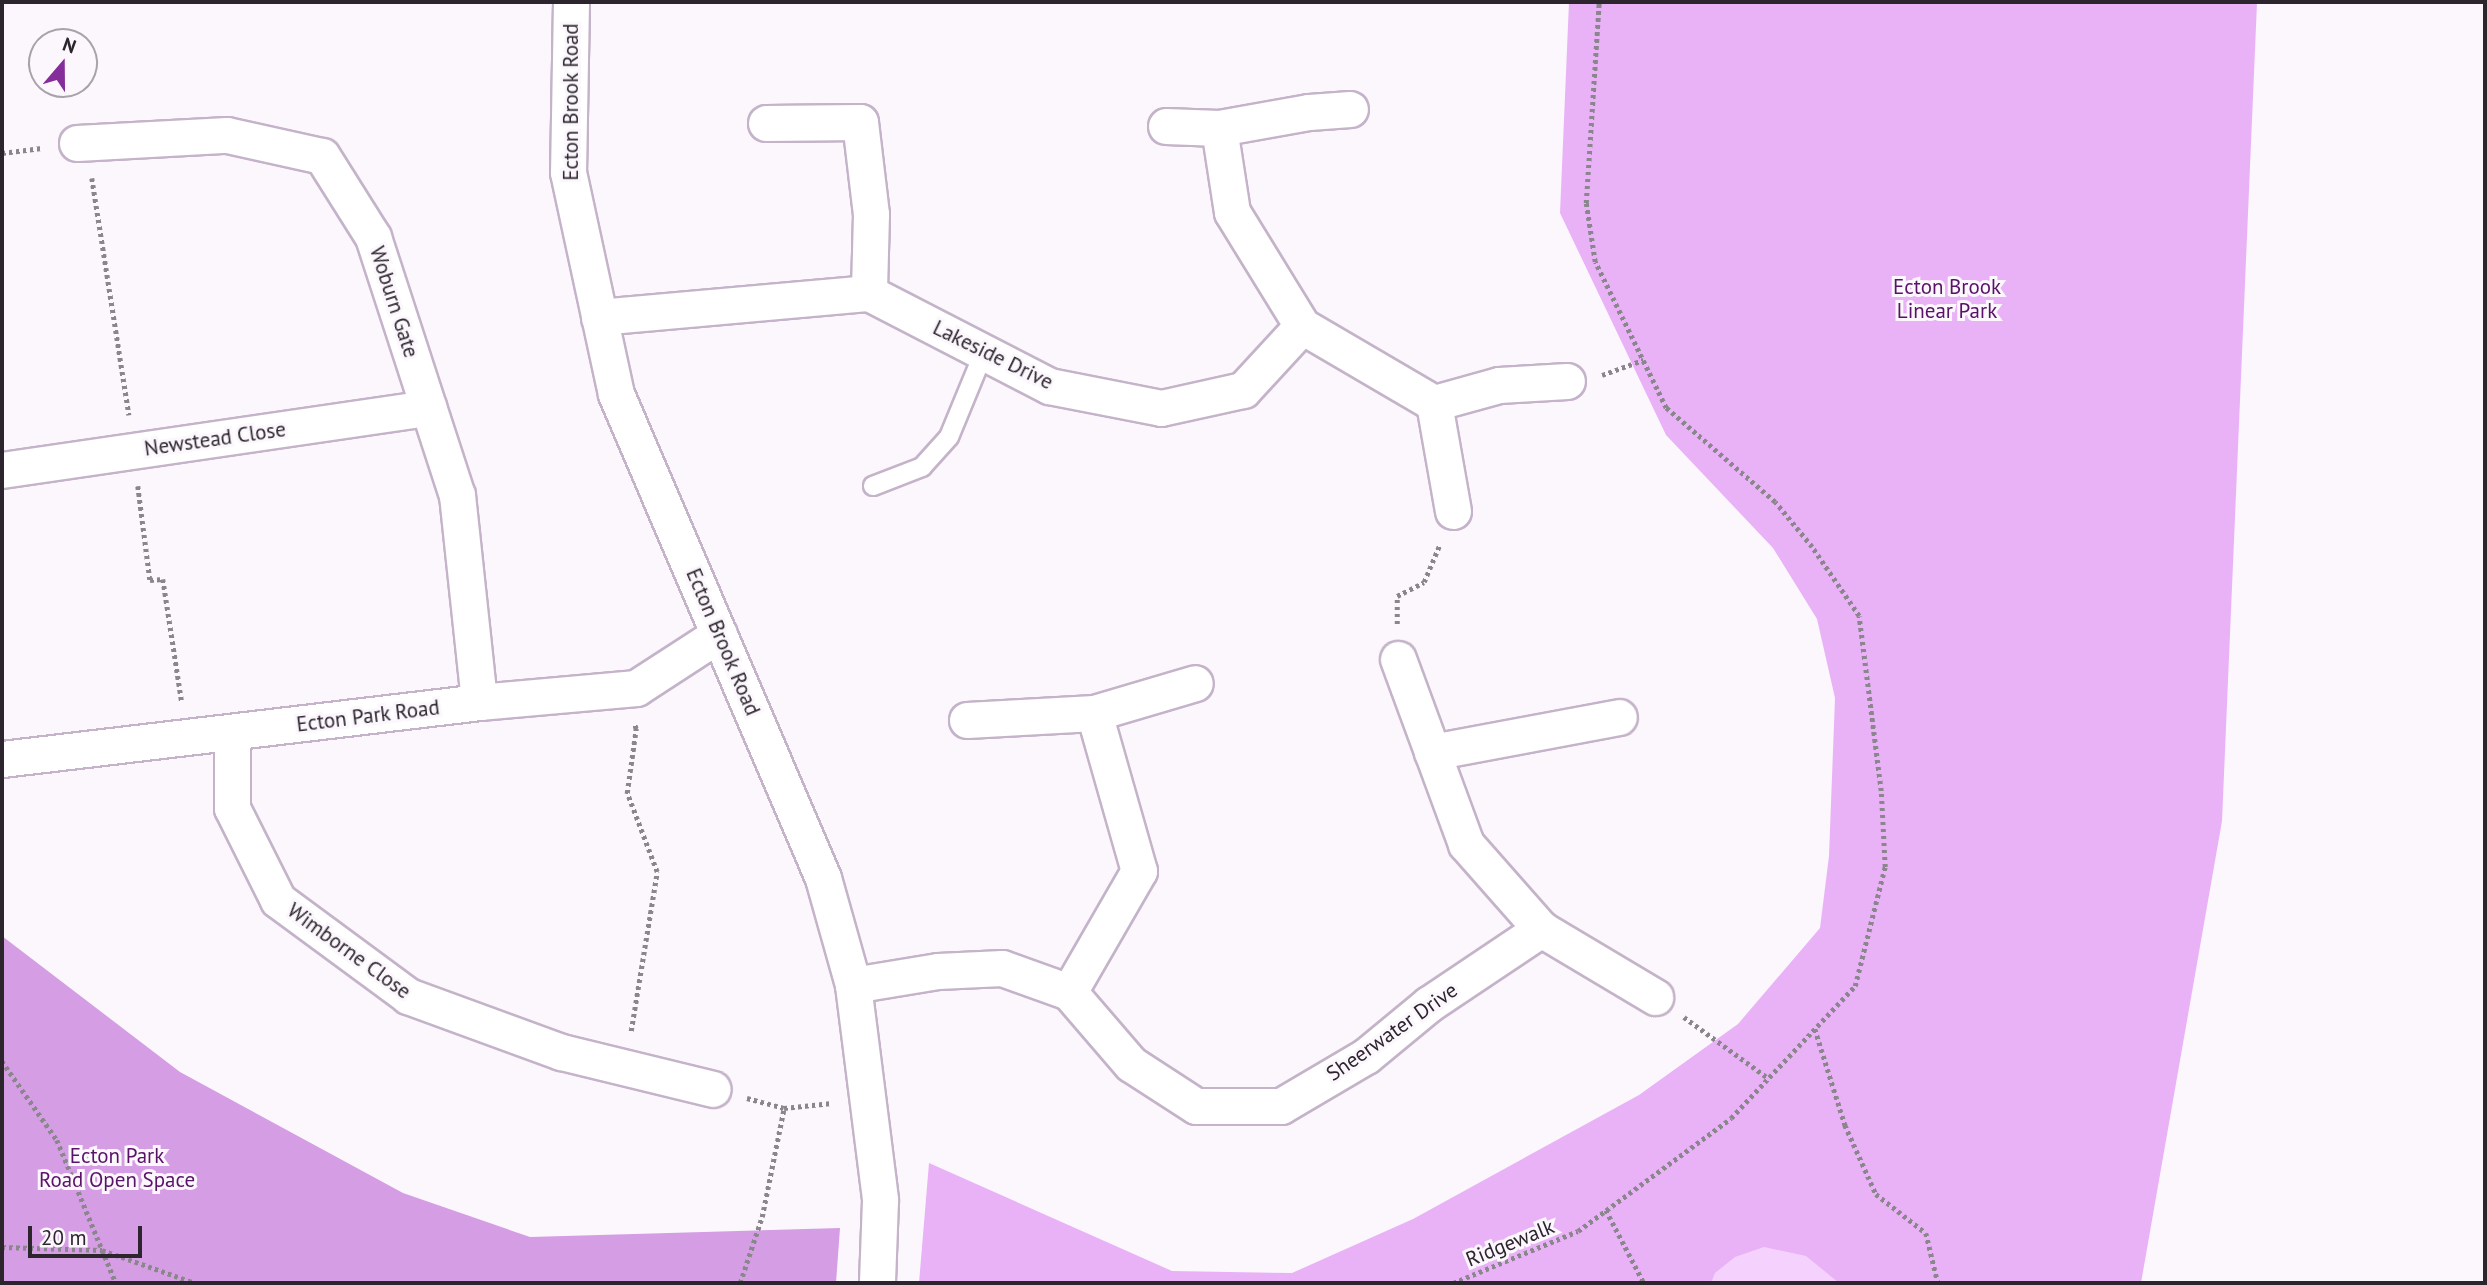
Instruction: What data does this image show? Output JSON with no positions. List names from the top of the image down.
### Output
{
  "streets": {
    "street": [
      "Ecton Brook Road",
      "Woburn Gate",
      "Lakeside Drive",
      "Newstead Close",
      "Ecton Park Road",
      "Wimborne Close",
      "Sheerwater Drive"
    ],
    "path": ["Ridgewalk"]
  },
  "crossings": [
    ["Ecton Brook Road", "Ecton Park Road"],
    ["Ecton Brook Road", "Sheerwater Drive"],
    ["Woburn Gate", "Newstead Close"],
    ["Woburn Gate", "Ecton Park Road"],
    ["Ecton Park Road", "Wimborne Close"]
  ],
  "parks": ["Ecton Brook Linear Park", "Ecton Park Road Open Space"],
  "scale_bar": "20 m",
  "north": "top"
}
